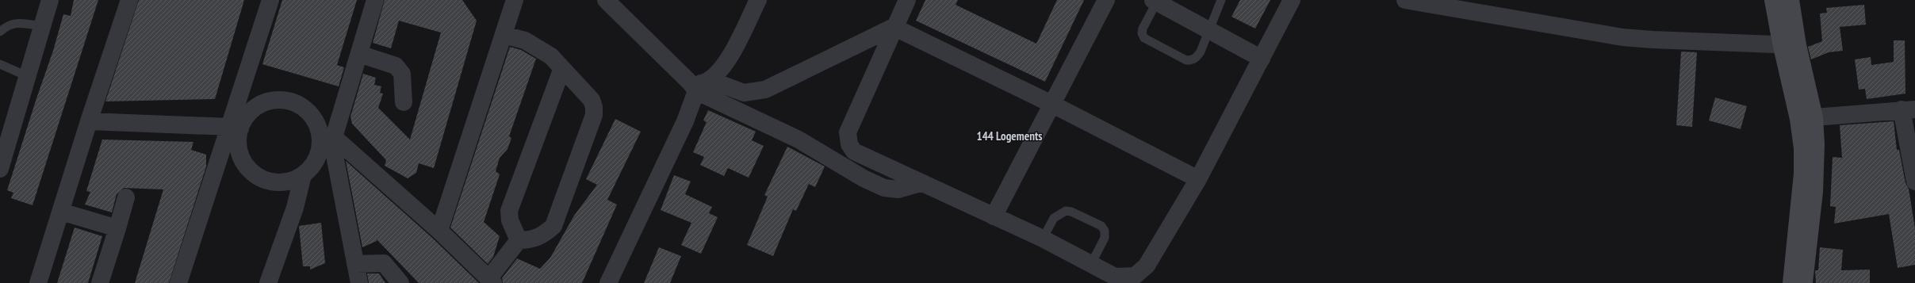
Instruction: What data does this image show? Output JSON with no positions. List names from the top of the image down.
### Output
{
  "districts": ["144 Logements"]
}
